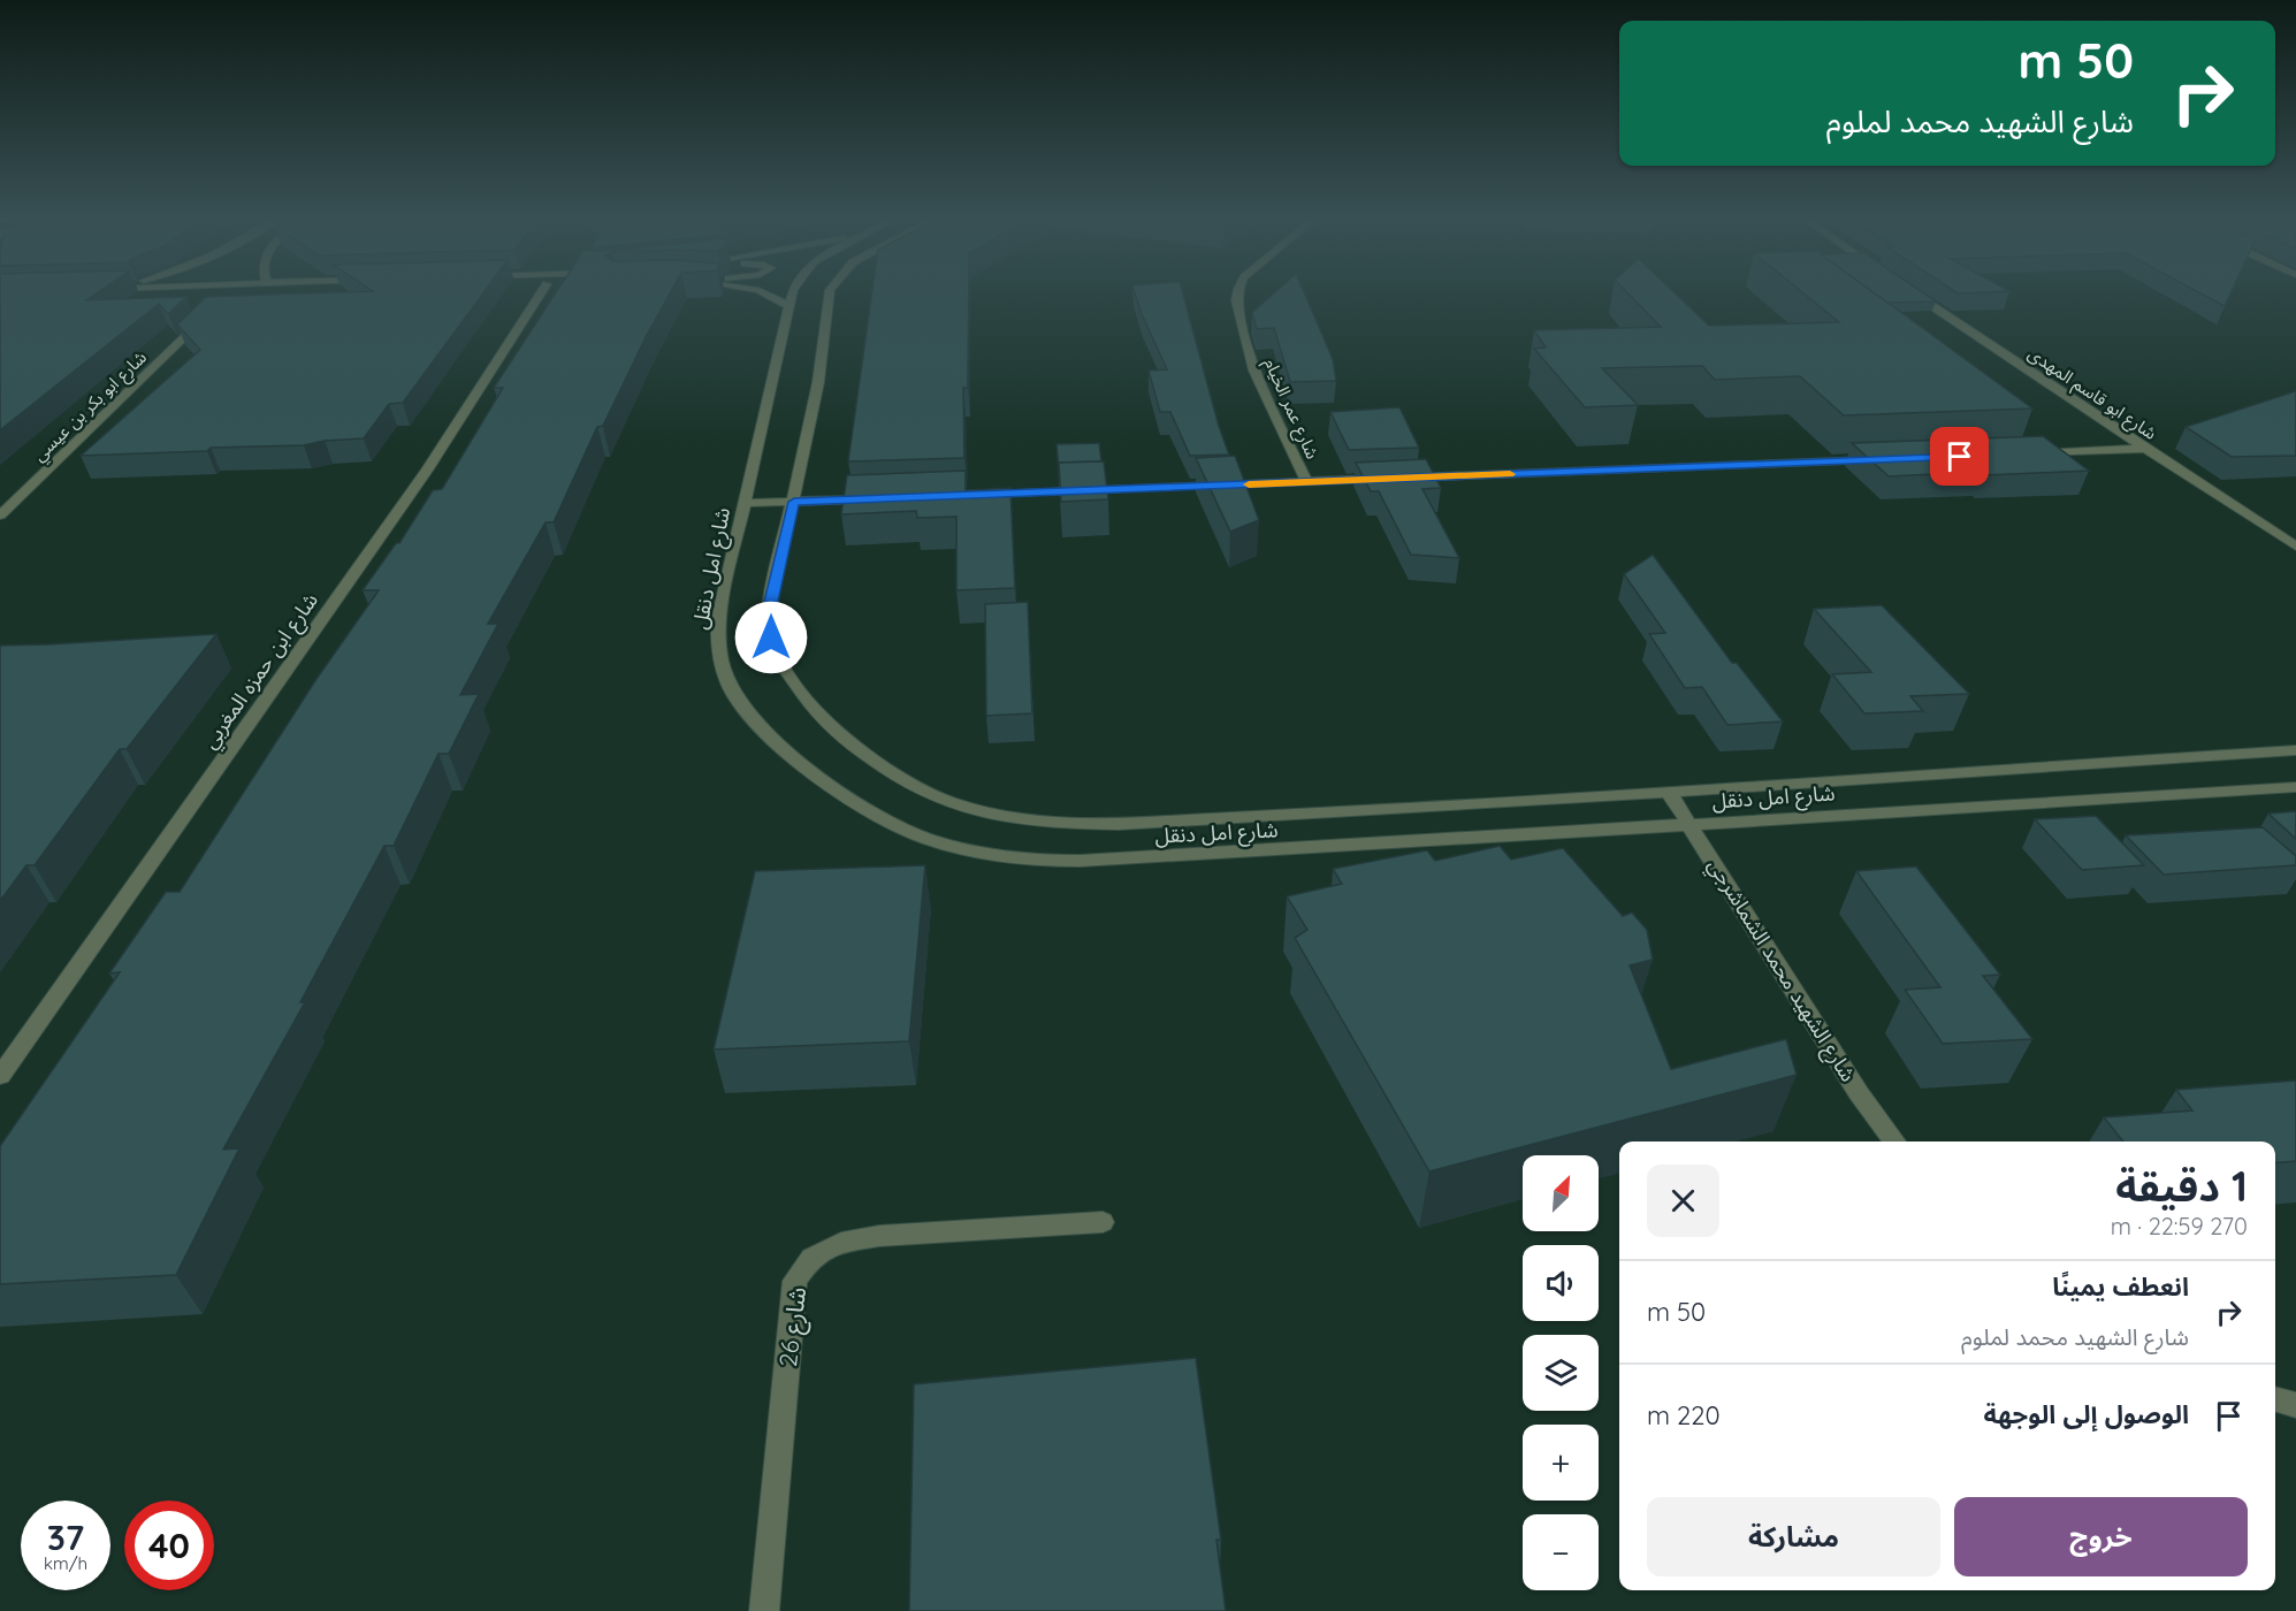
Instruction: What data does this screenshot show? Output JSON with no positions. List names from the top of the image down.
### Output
{
  "streets": {
    "street": [
      "شارع ابو قاسم المهدى",
      "شارع ابو بكر بن عيسي",
      "شارع عمر الخيام",
      "شارع امل دنقل",
      "شارع ابن حمزه المغربي",
      "شارع الشهيد محمد الشماشرجي",
      "شارع 26"
    ]
  },
  "crossings": [
    ["شارع امل دنقل", "شارع الشهيد محمد الشماشرجي"]
  ],
  "north": "top right",
  "page": {
    "turn": ["50 m", "شارع الشهيد محمد لملوم"],
    "heading": ["1 دقيقة", "270 m · 22:59"],
    "map_buttons": ["+", "−"],
    "list": [
      {
        "name": "انعطف يمينًا",
        "note": "شارع الشهيد محمد لملوم",
        "value": "50 m"
      },
      {
        "name": "الوصول إلى الوجهة",
        "value": "220 m"
      }
    ],
    "buttons": ["خروج", "مشاركة"],
    "speed": "37 km/h",
    "limit": "40"
  }
}
